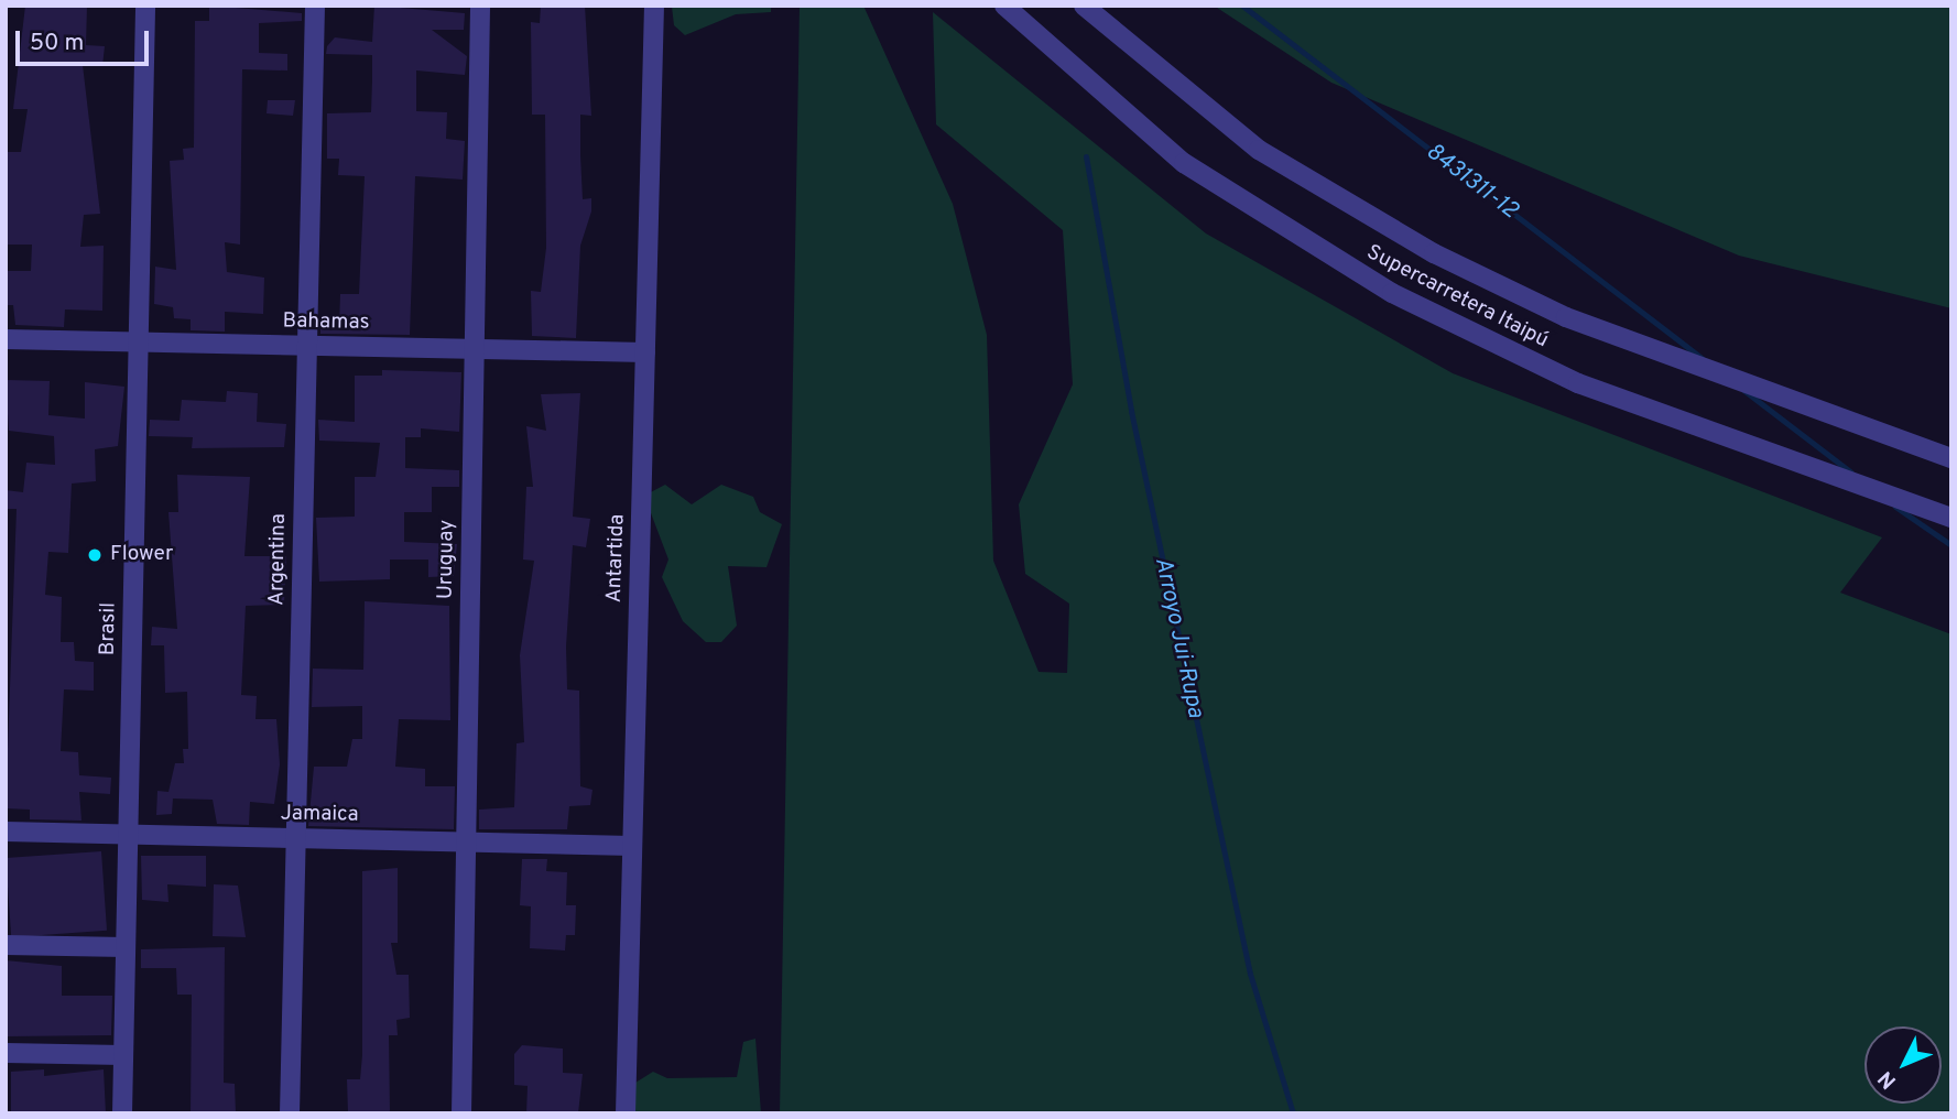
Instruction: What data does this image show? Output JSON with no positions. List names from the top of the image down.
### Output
{
  "streets": {
    "street": [
      "Supercarretera Itaipú",
      "Bahamas",
      "Antartida",
      "Argentina",
      "Uruguay",
      "Brasil",
      "Jamaica"
    ]
  },
  "crossings": [
    ["Bahamas", "Antartida"],
    ["Bahamas", "Argentina"],
    ["Bahamas", "Uruguay"],
    ["Bahamas", "Brasil"],
    ["Antartida", "Jamaica"],
    ["Argentina", "Jamaica"],
    ["Uruguay", "Jamaica"],
    ["Brasil", "Jamaica"]
  ],
  "water": ["8431311-12", "Arroyo Jui-Rupa"],
  "places": ["Flower"],
  "scale_bar": "50 m",
  "north": "bottom left"
}
